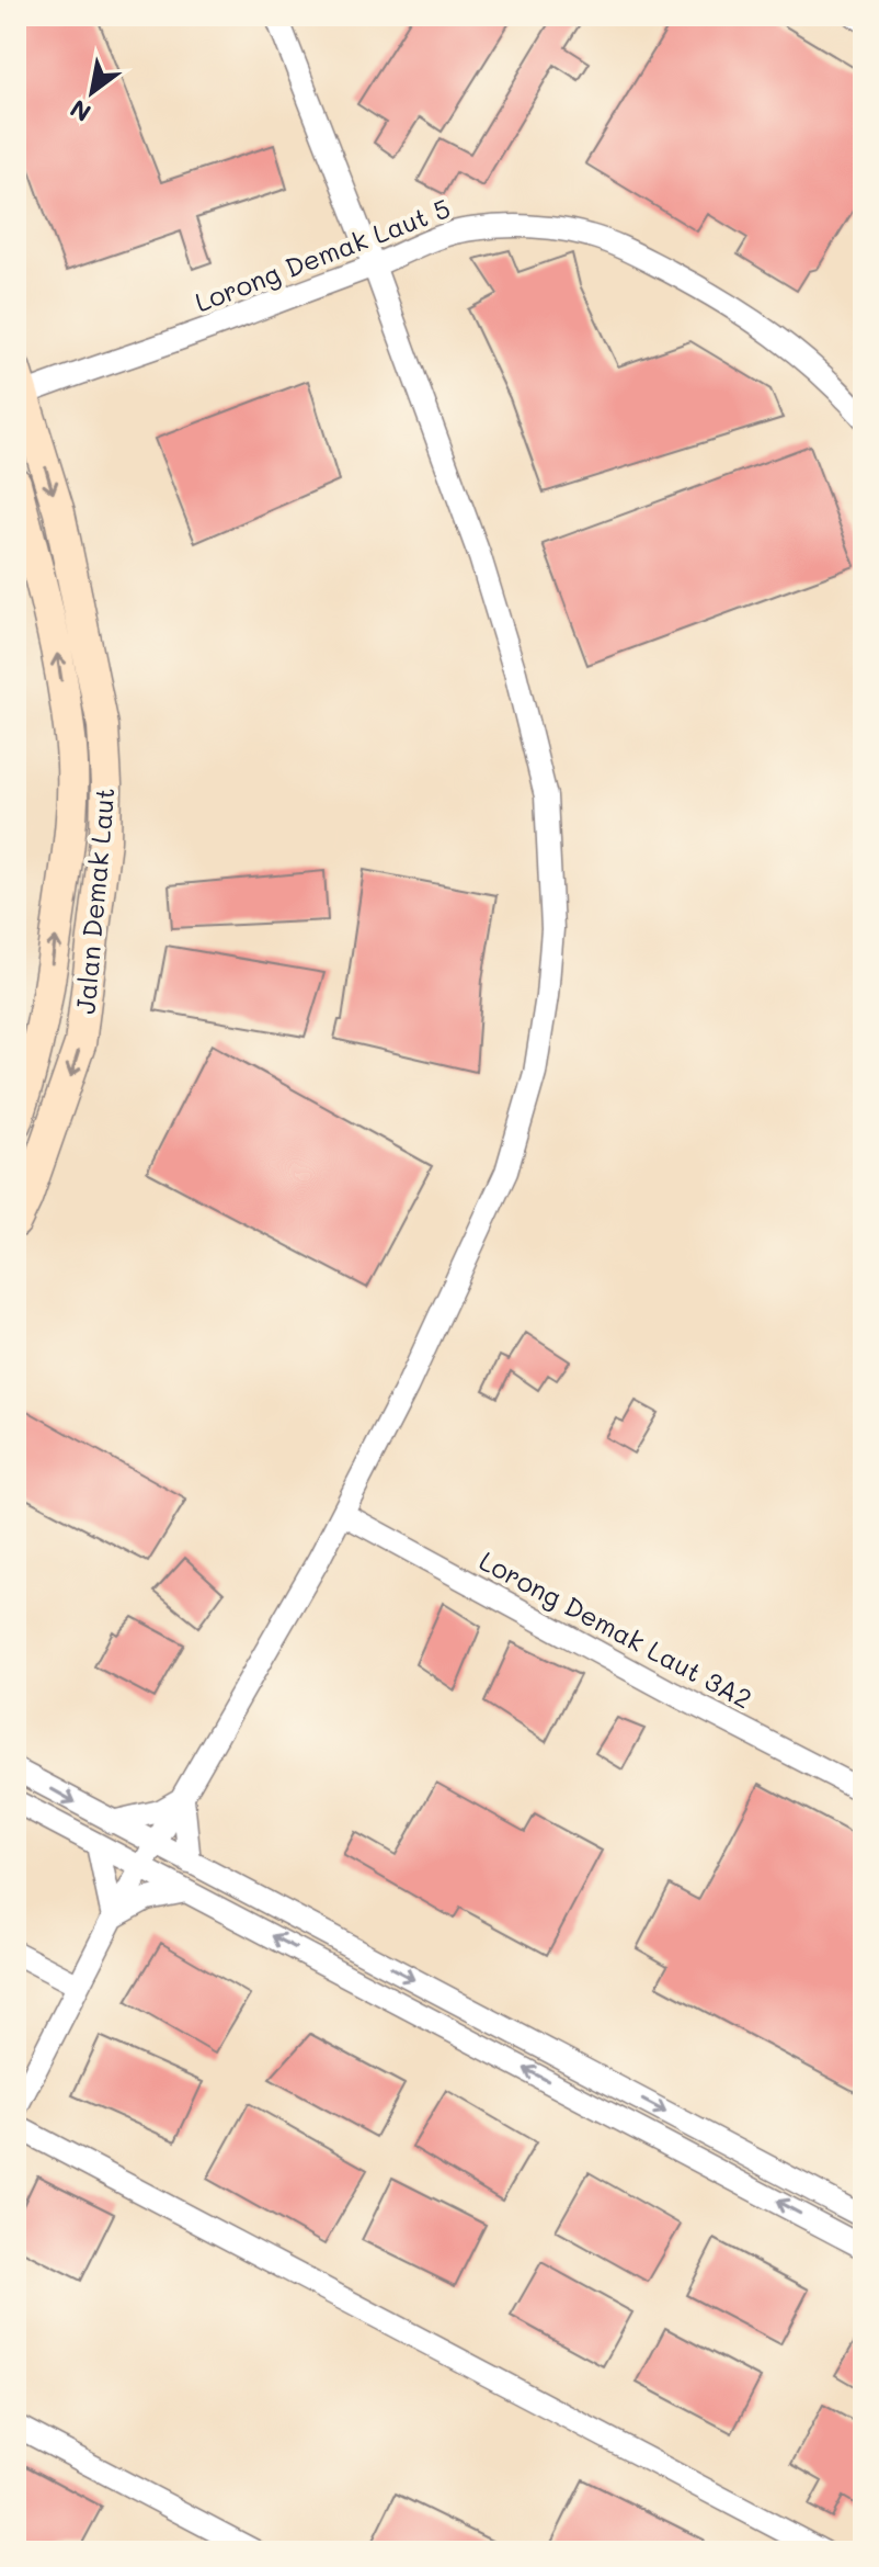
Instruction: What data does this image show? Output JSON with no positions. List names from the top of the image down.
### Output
{
  "streets": {
    "main road": ["Jalan Demak Laut"],
    "street": ["Lorong Demak Laut 5", "Lorong Demak Laut 3A2"]
  },
  "crossings": [
    ["Lorong Demak Laut 5", "Jalan Demak Laut"]
  ],
  "north": "bottom left"
}
